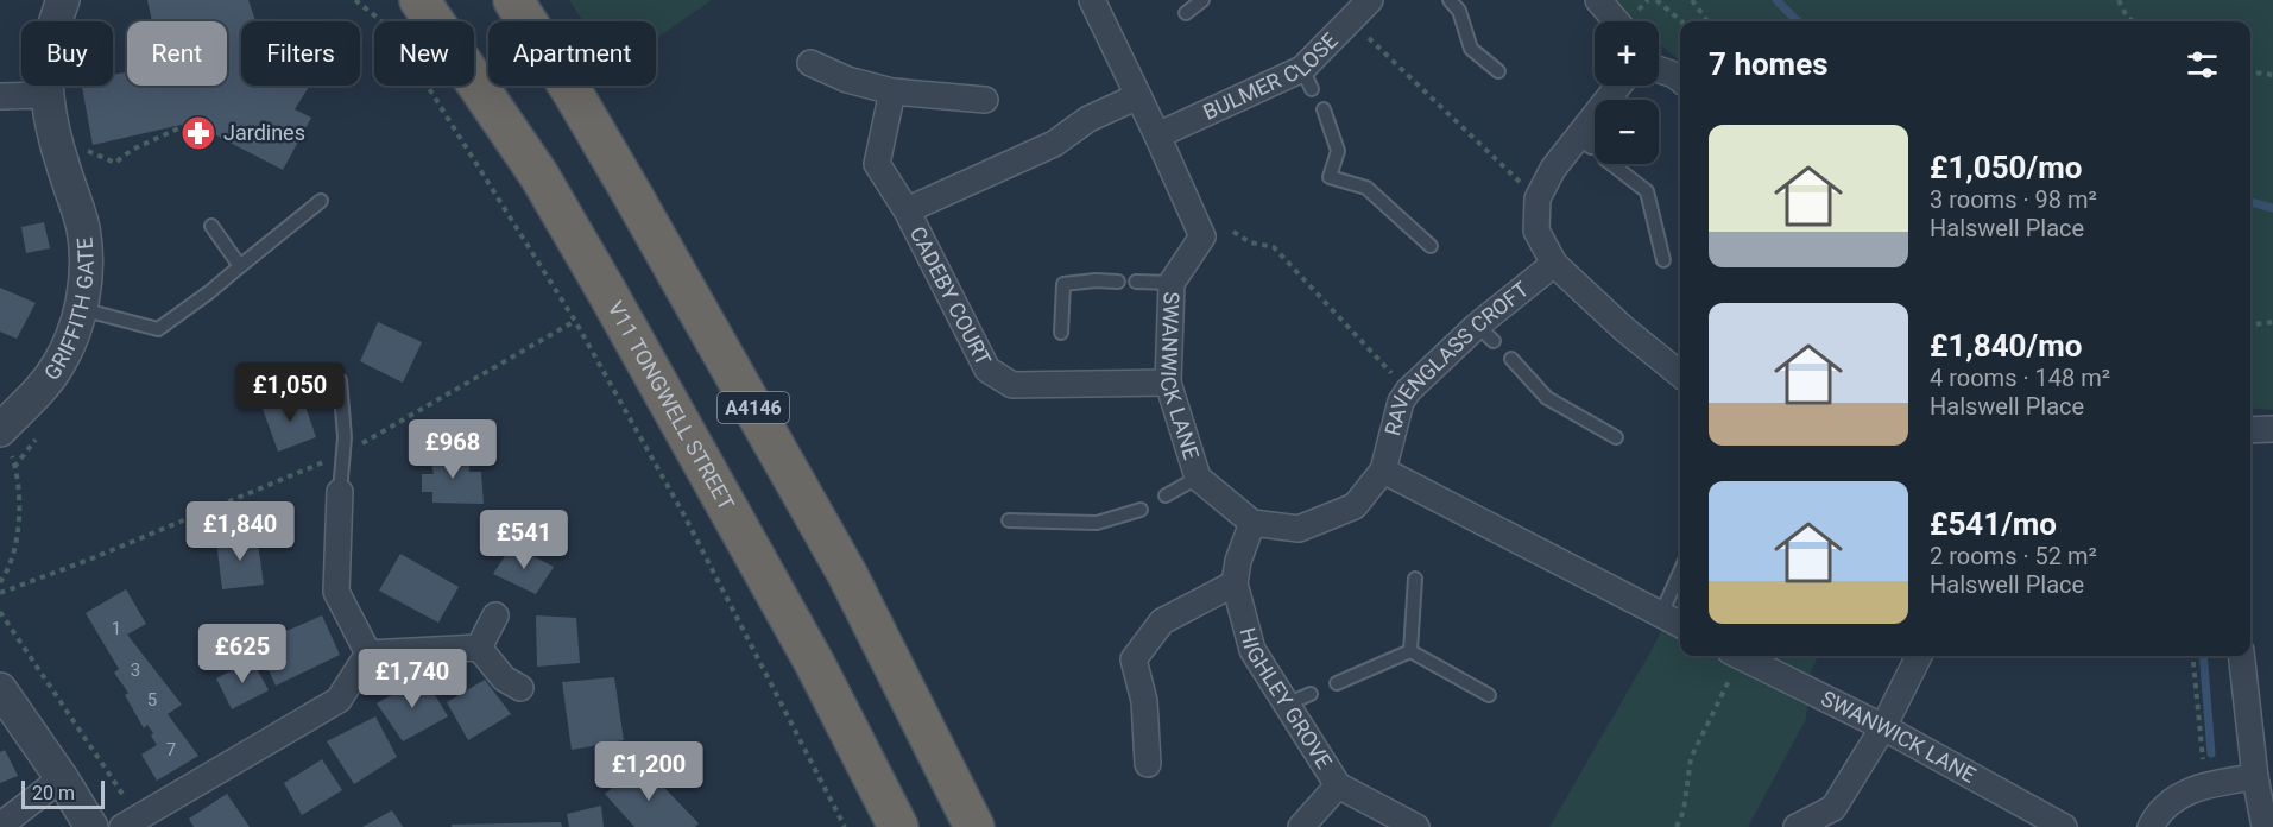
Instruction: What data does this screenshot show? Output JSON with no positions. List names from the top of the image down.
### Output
{
  "streets": {
    "highway": ["V11 TONGWELL STREET", "A4146"],
    "street": [
      "BULMER CLOSE",
      "CADEBY COURT",
      "GRIFFITH GATE",
      "RAVENGLASS CROFT",
      "SWANWICK LANE",
      "HIGHLEY GROVE"
    ]
  },
  "crossings": [
    ["BULMER CLOSE", "SWANWICK LANE"],
    ["CADEBY COURT", "SWANWICK LANE"],
    ["SWANWICK LANE", "HIGHLEY GROVE"]
  ],
  "places": {
    "pharmacy": ["Jardines"]
  },
  "house_numbers": [
    "1",
    "3",
    "5",
    "7"
  ],
  "scale_bar": "20 m",
  "page": {
    "map_buttons": ["+", "−"],
    "chip": [
      "Buy",
      "Rent",
      "Filters",
      "New",
      "Apartment"
    ],
    "heading": "7 homes",
    "list": [
      {
        "name": "£1,050/mo",
        "note": "3 rooms · 98 m² · Halswell Place"
      },
      {
        "name": "£1,840/mo",
        "note": "4 rooms · 148 m² · Halswell Place"
      },
      {
        "name": "£541/mo",
        "note": "2 rooms · 52 m² · Halswell Place"
      }
    ],
    "price": [
      "£1,050",
      "£968",
      "£1,840",
      "£541",
      "£625",
      "£1,740",
      "£1,200"
    ],
    "scale": "20 m"
  }
}
